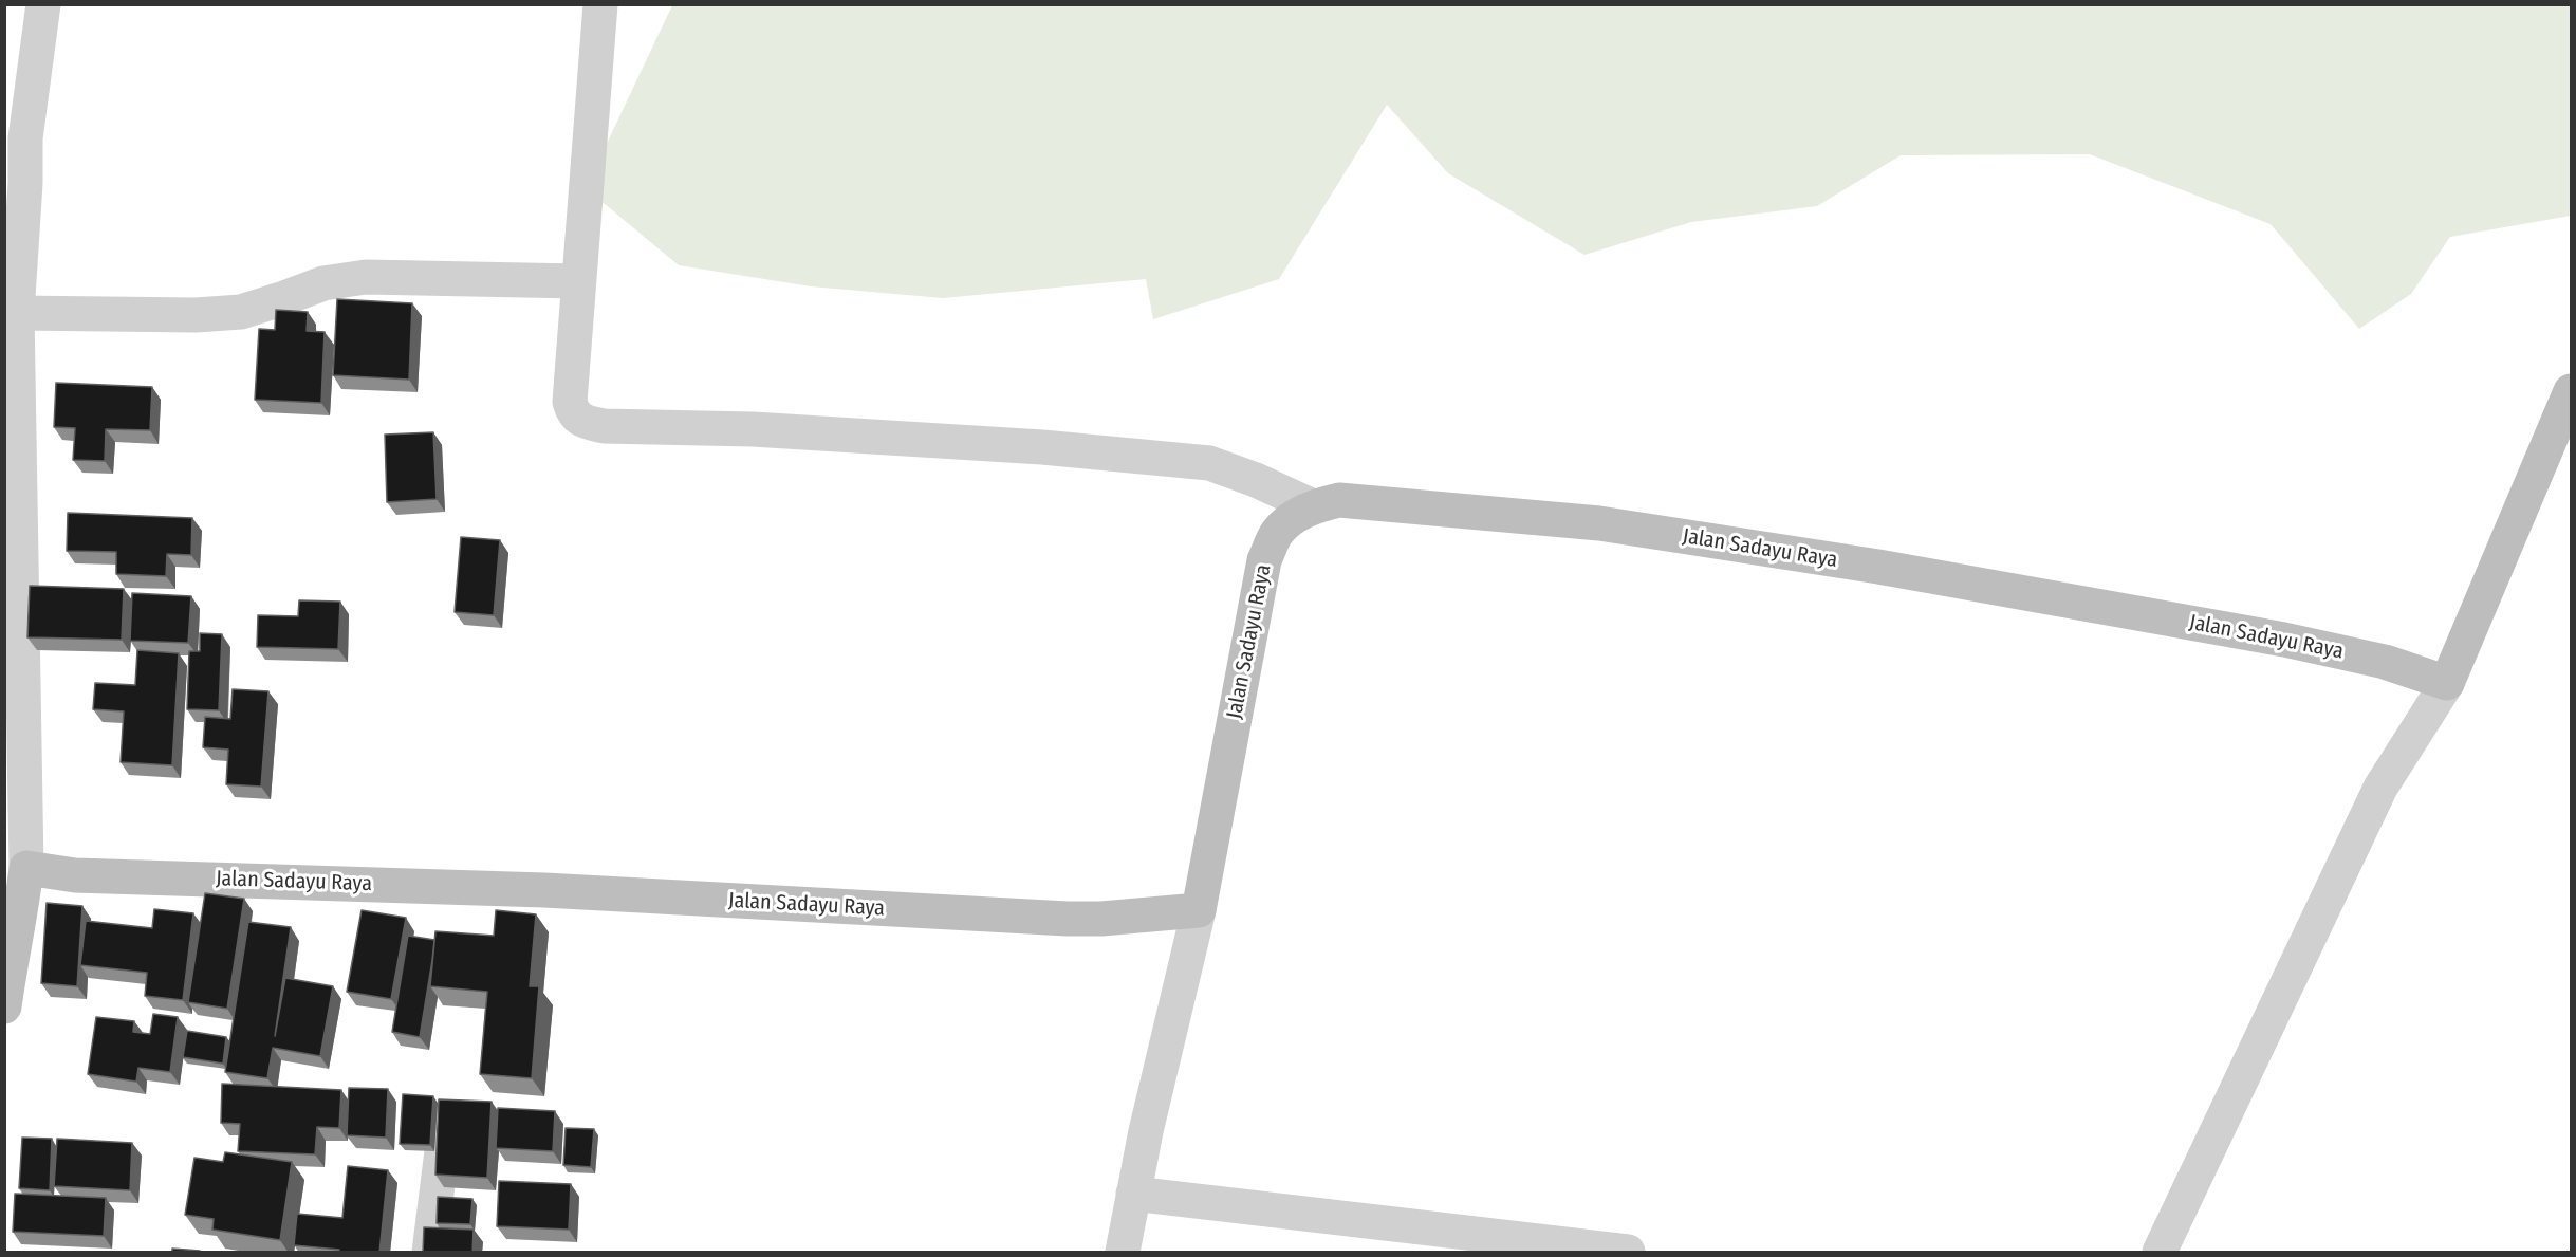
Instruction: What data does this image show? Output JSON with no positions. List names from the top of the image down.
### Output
{
  "streets": {
    "street": ["Jalan Sadayu Raya"]
  }
}
